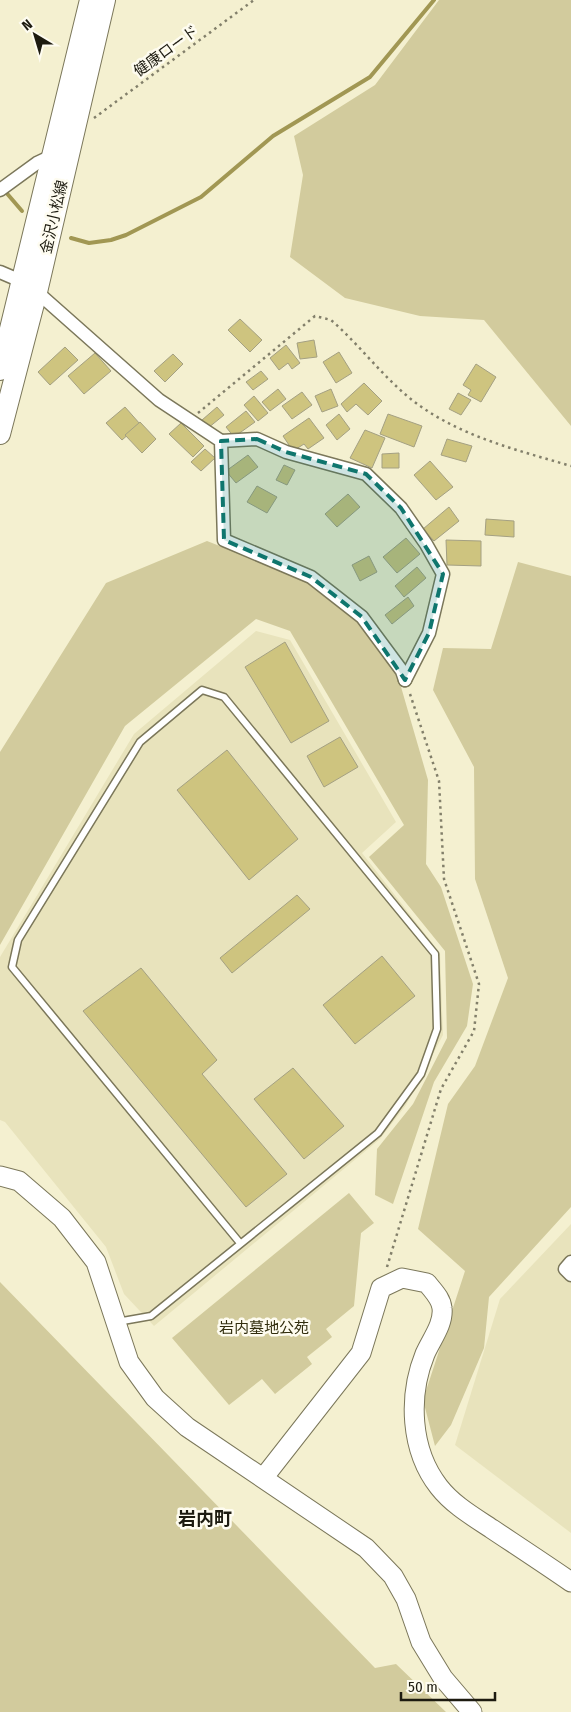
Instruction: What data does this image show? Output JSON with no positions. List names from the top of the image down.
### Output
{
  "streets": {
    "main road": ["金沢小松線"],
    "path": ["健康ロード"]
  },
  "districts": ["岩内町"],
  "parks": ["岩内墓地公苑"],
  "scale_bar": "50 m",
  "north": "top left"
}
